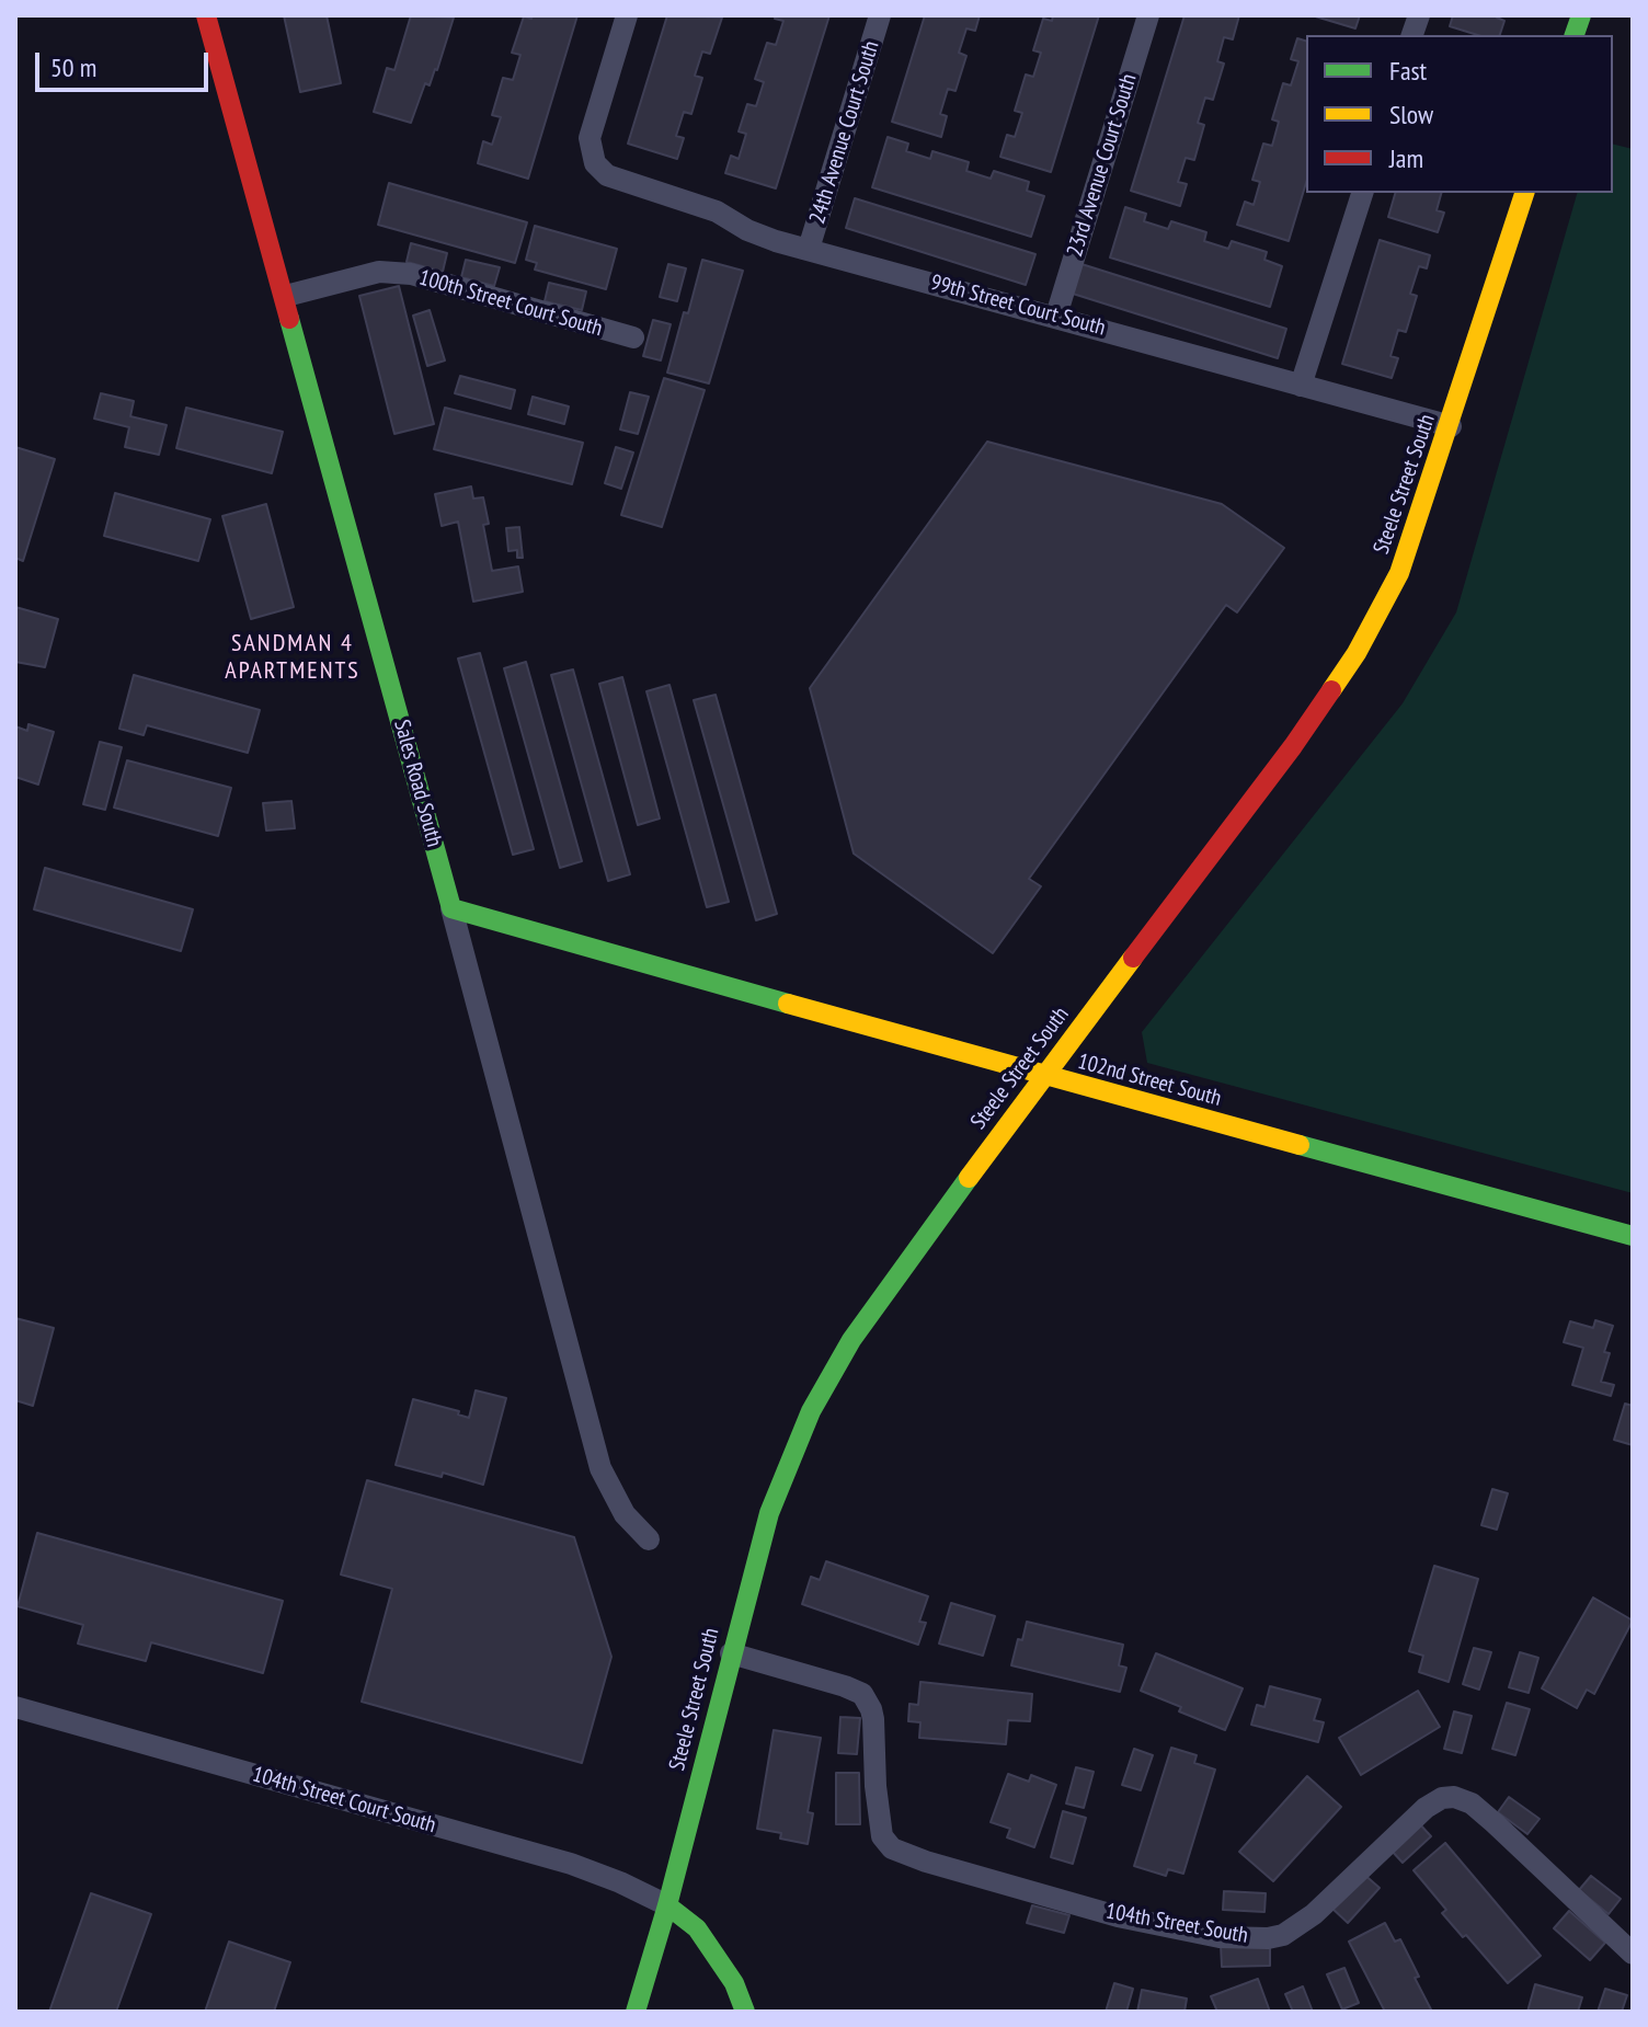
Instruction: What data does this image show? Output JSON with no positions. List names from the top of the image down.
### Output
{
  "streets": {
    "street": [
      "24th Avenue Court South",
      "23rd Avenue Court South",
      "100th Street Court South",
      "99th Street Court South",
      "Steele Street South",
      "Sales Road South",
      "102nd Street South",
      "104th Street Court South",
      "104th Street South"
    ]
  },
  "crossings": [
    ["24th Avenue Court South", "99th Street Court South"],
    ["23rd Avenue Court South", "99th Street Court South"],
    ["100th Street Court South", "Sales Road South"],
    ["99th Street Court South", "Steele Street South"],
    ["Steele Street South", "102nd Street South"],
    ["Steele Street South", "104th Street Court South"],
    ["Steele Street South", "104th Street South"],
    ["Sales Road South", "102nd Street South"]
  ],
  "districts": ["SANDMAN 4 APARTMENTS"],
  "legend": ["Fast", "Slow", "Jam"],
  "scale_bar": "50 m"
}
